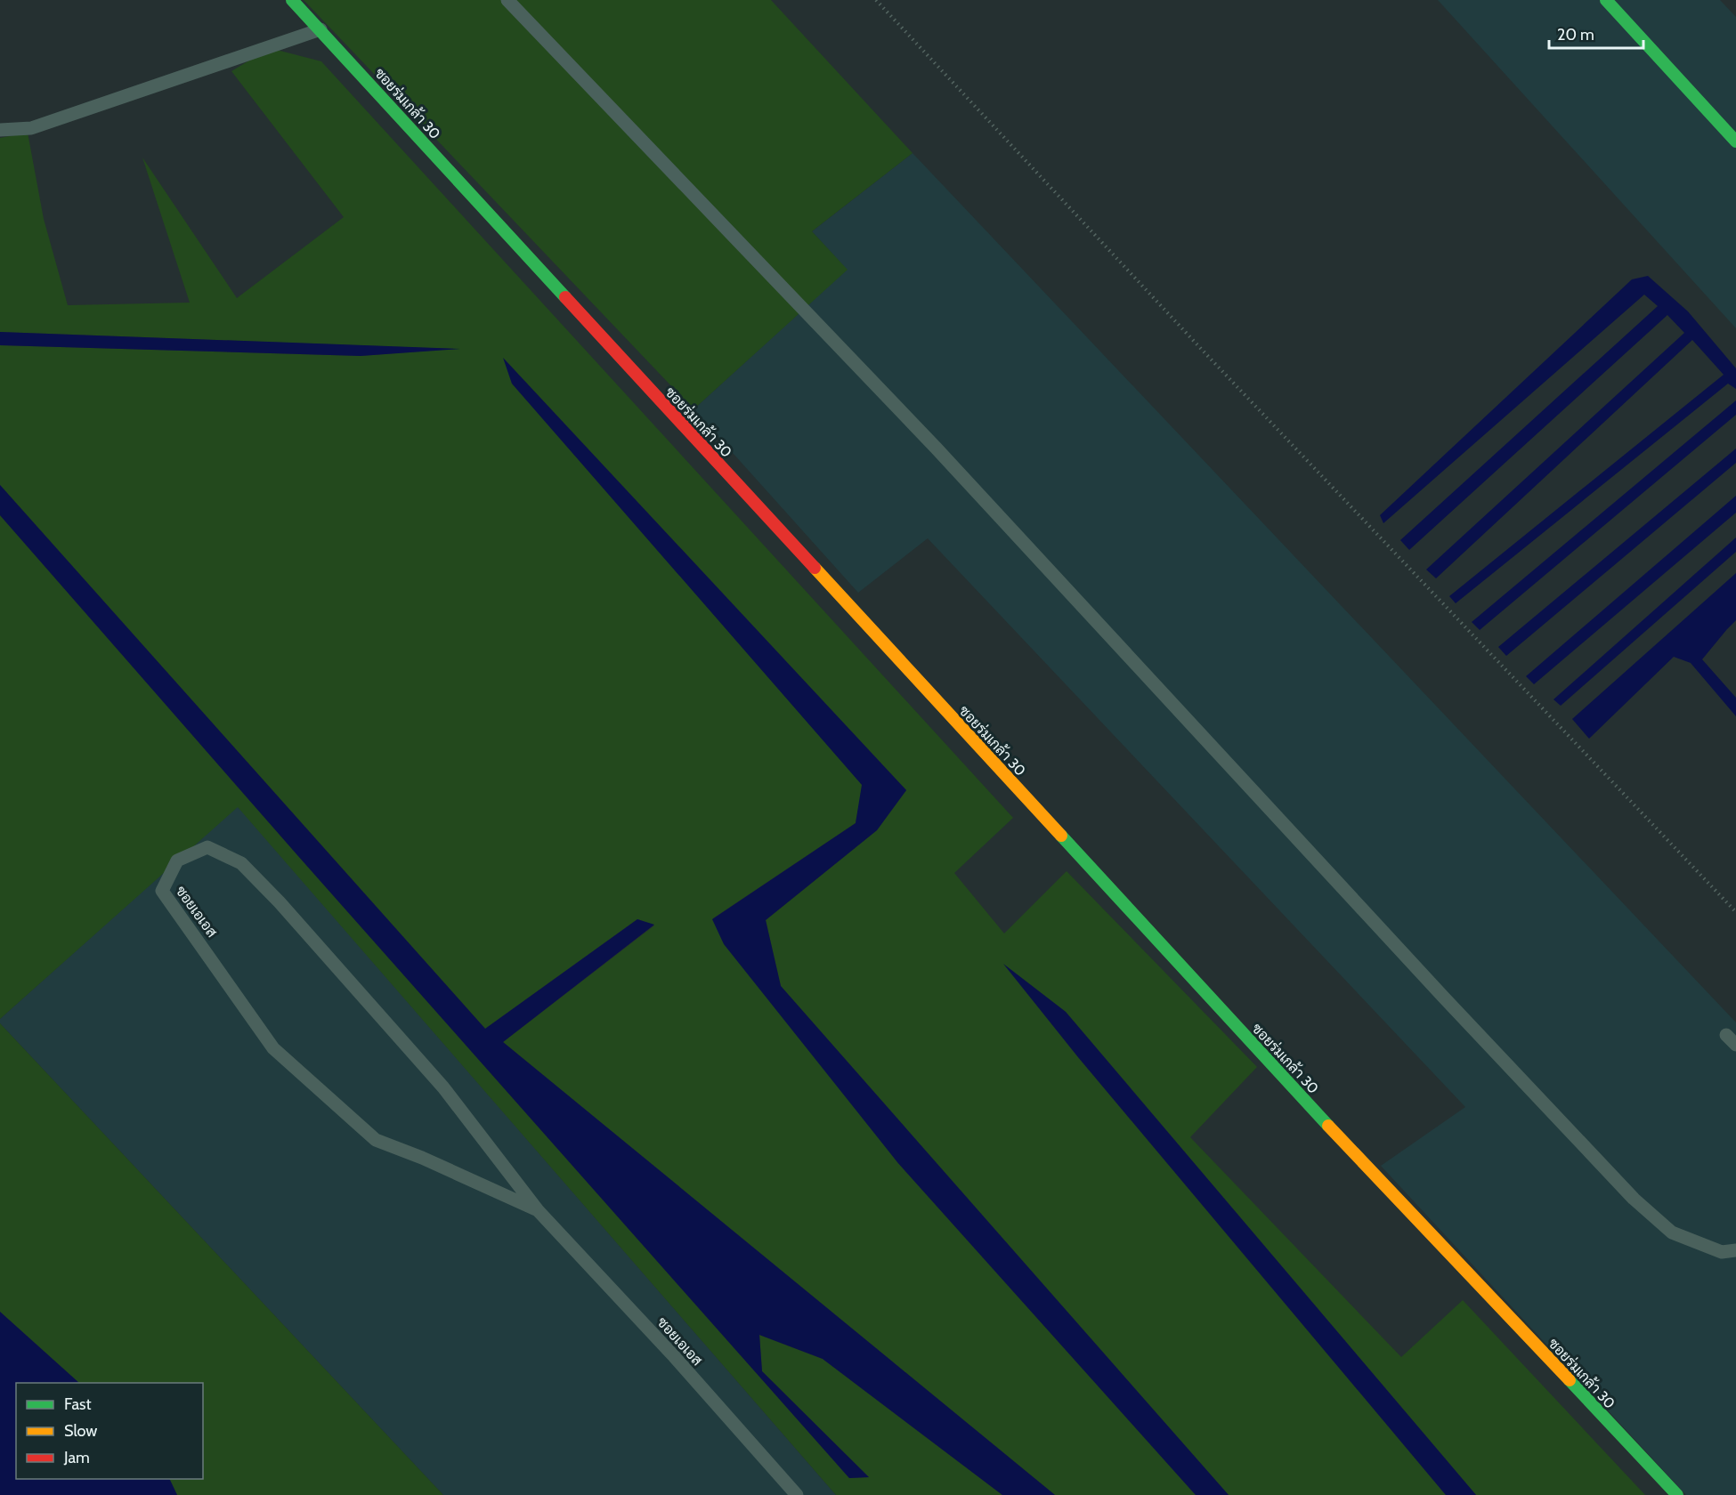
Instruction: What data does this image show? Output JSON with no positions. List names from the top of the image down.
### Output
{
  "streets": {
    "street": ["ซอยร่มเกล้า 30"],
    "lane": ["ซอยเอเอส"]
  },
  "legend": ["Fast", "Slow", "Jam"],
  "scale_bar": "20 m"
}
